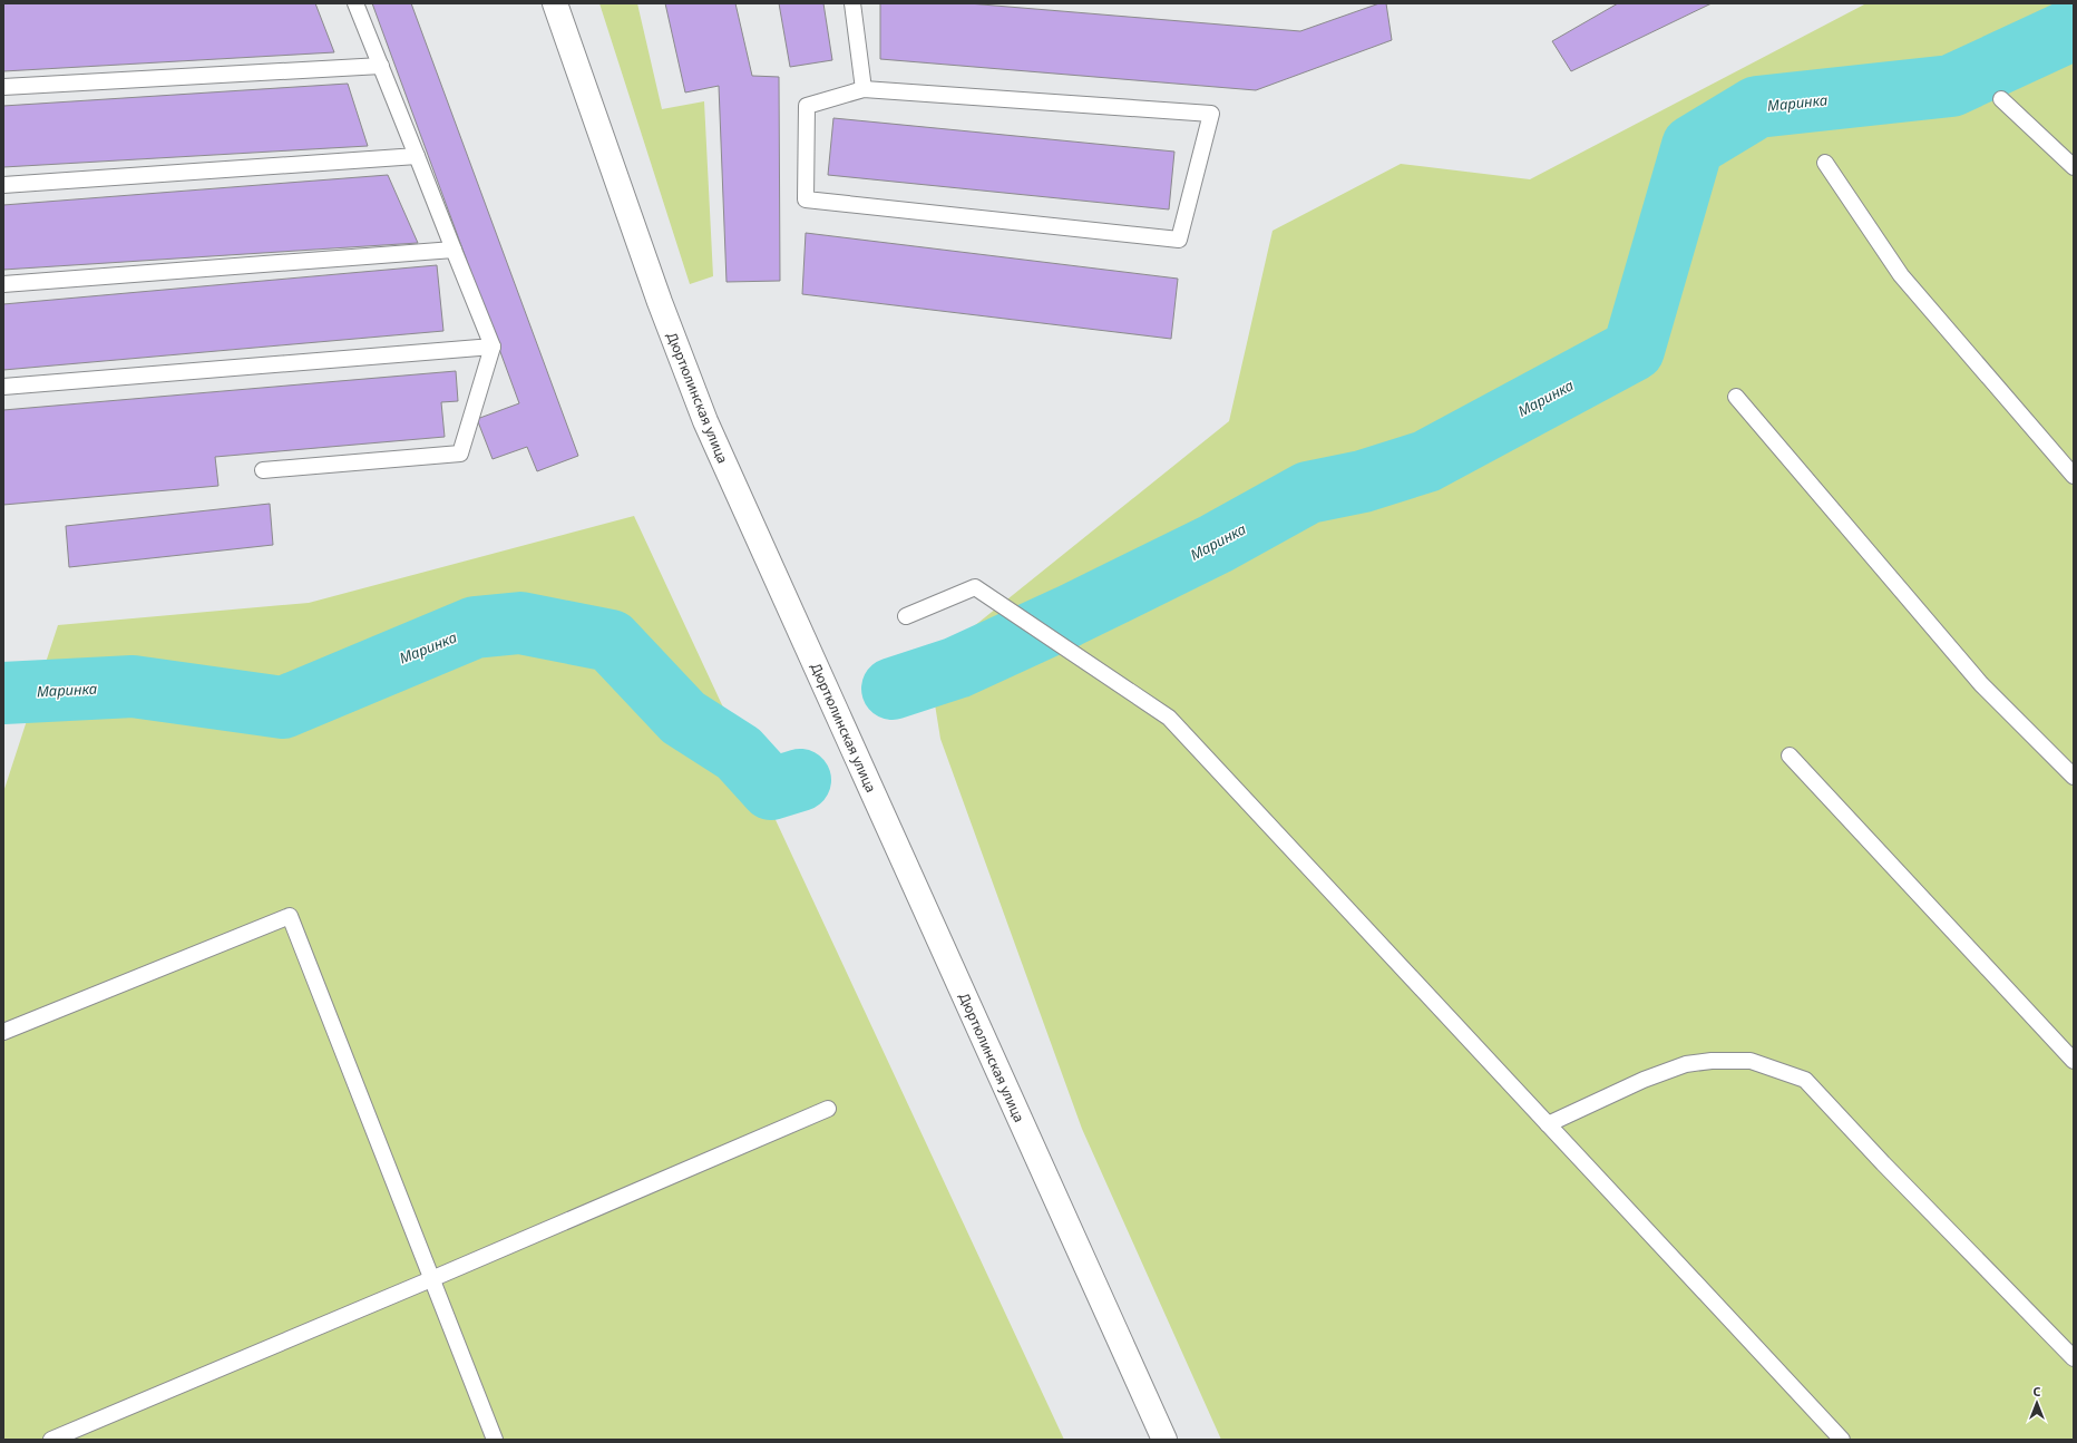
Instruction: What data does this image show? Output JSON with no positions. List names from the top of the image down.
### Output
{
  "streets": {
    "main road": ["Дюртюлинская улица"]
  },
  "water": ["Маринка"],
  "north": "top"
}
